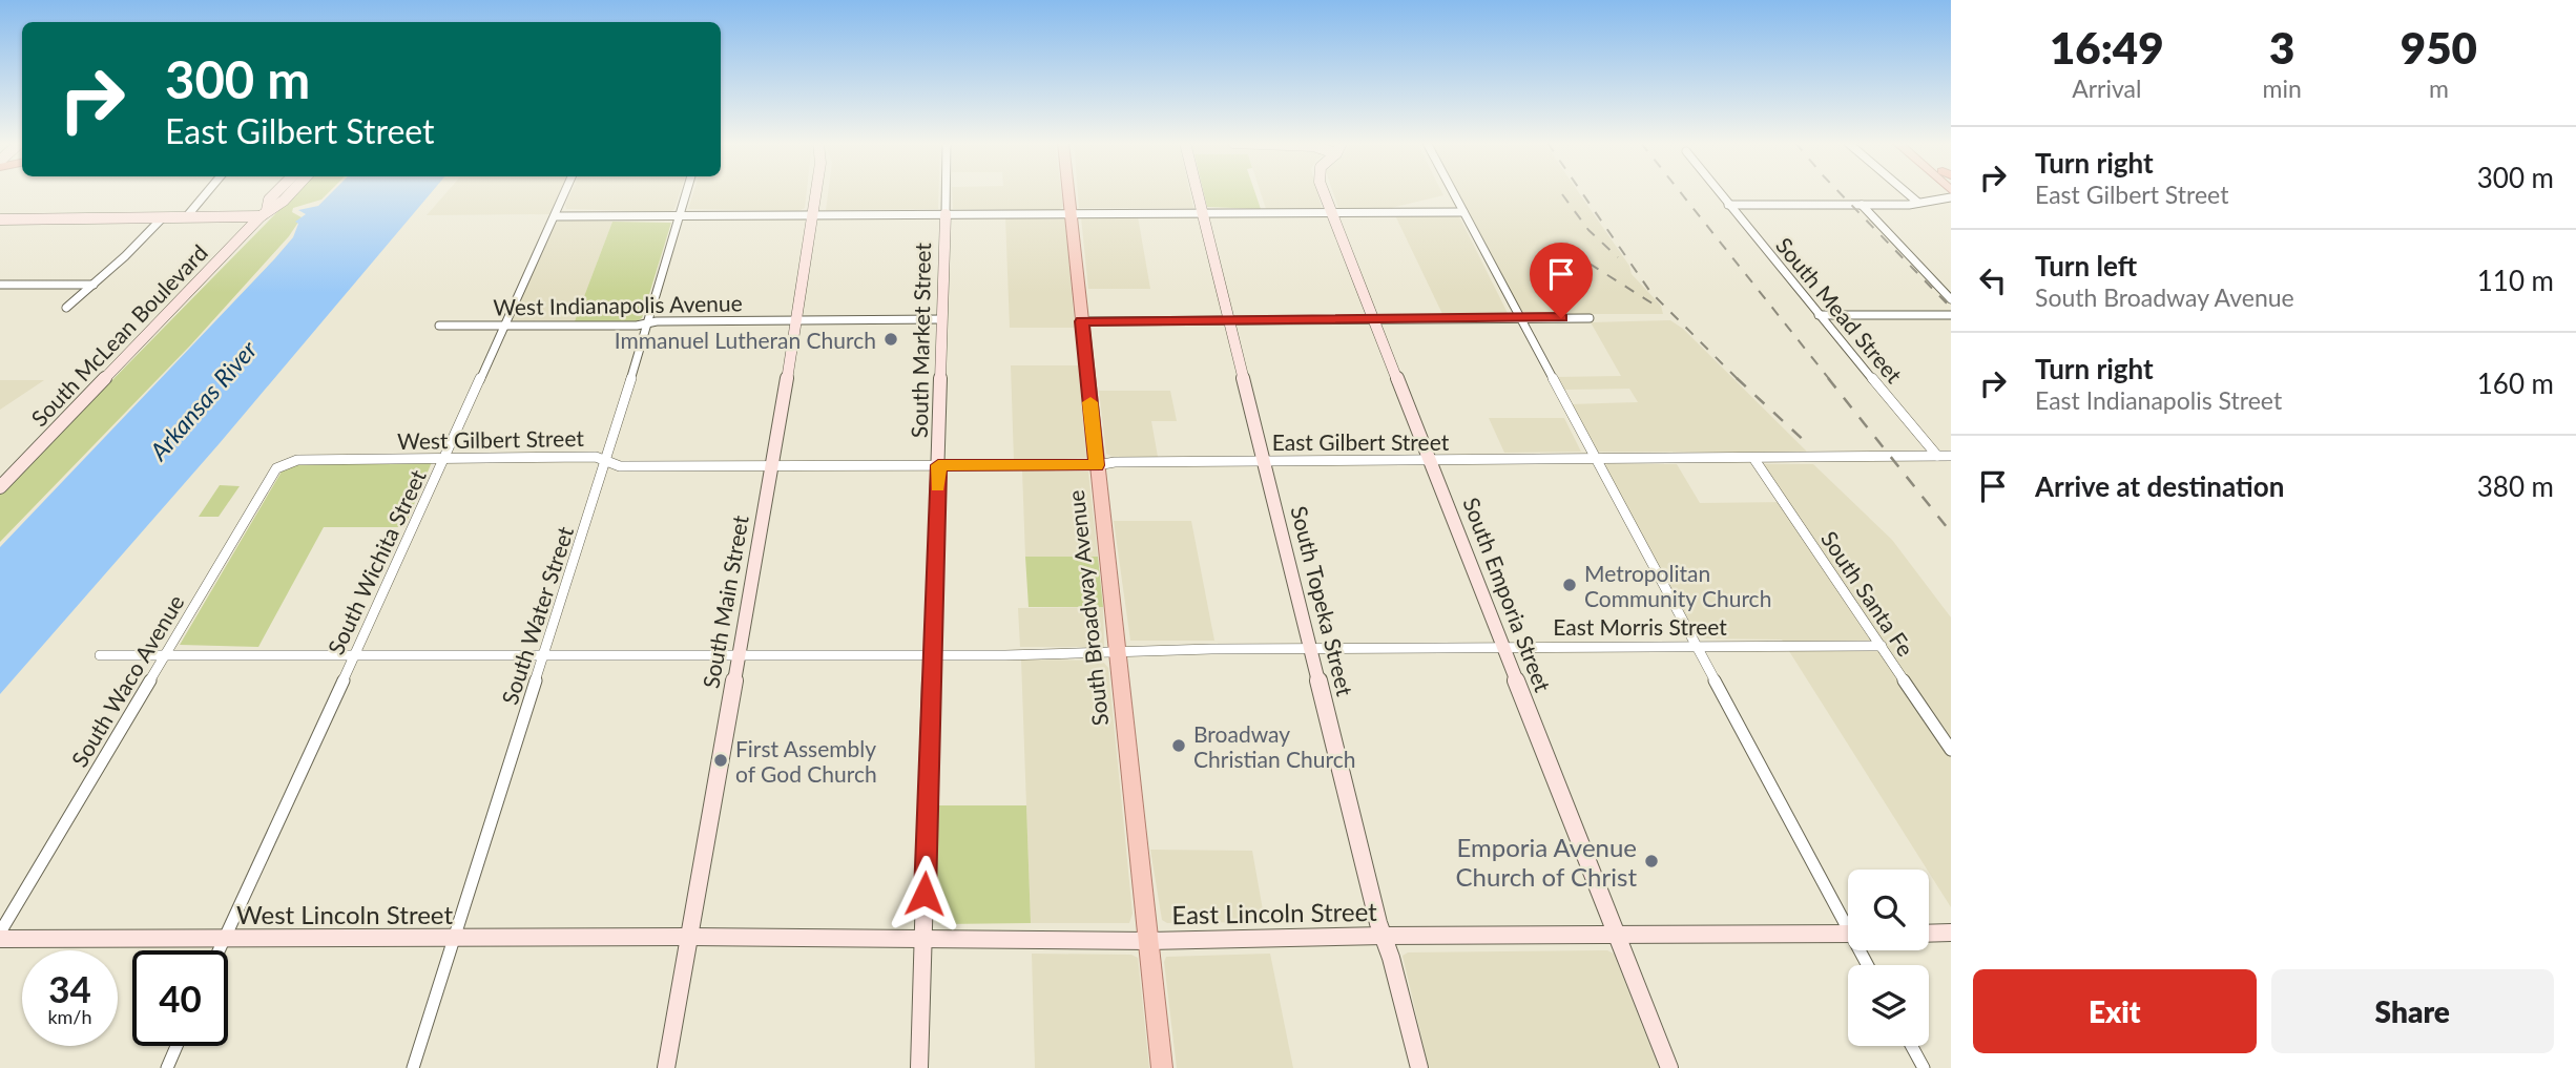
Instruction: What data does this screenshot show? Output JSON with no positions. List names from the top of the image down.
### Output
{
  "streets": {
    "main road": ["South Broadway Avenue"],
    "street": [
      "West Indianapolis Avenue",
      "South Mead Street",
      "South McLean Boulevard",
      "South Market Street",
      "West Gilbert Street",
      "East Gilbert Street",
      "South Wichita Street",
      "South Santa Fe",
      "South Emporia Street",
      "South Topeka Street",
      "South Main Street",
      "South Water Street",
      "East Morris Street",
      "South Waco Avenue",
      "East Lincoln Street",
      "West Lincoln Street"
    ]
  },
  "crossings": [
    ["West Indianapolis Avenue", "South Market Street"],
    ["West Indianapolis Avenue", "South Wichita Street"],
    ["West Indianapolis Avenue", "South Main Street"],
    ["West Indianapolis Avenue", "South Water Street"],
    ["South Mead Street", "East Gilbert Street"],
    ["South Market Street", "East Gilbert Street"],
    ["South Market Street", "East Morris Street"],
    ["South Market Street", "East Lincoln Street"],
    ["West Gilbert Street", "East Gilbert Street"],
    ["West Gilbert Street", "South Wichita Street"],
    ["West Gilbert Street", "South Main Street"],
    ["West Gilbert Street", "South Water Street"],
    ["West Gilbert Street", "South Waco Avenue"],
    ["East Gilbert Street", "South Santa Fe"],
    ["East Gilbert Street", "South Emporia Street"],
    ["East Gilbert Street", "South Topeka Street"],
    ["East Gilbert Street", "South Main Street"],
    ["East Gilbert Street", "South Broadway Avenue"],
    ["South Wichita Street", "East Morris Street"],
    ["South Wichita Street", "West Lincoln Street"],
    ["South Santa Fe", "East Morris Street"],
    ["South Emporia Street", "East Morris Street"],
    ["South Emporia Street", "East Lincoln Street"],
    ["South Topeka Street", "East Morris Street"],
    ["South Topeka Street", "East Lincoln Street"],
    ["South Main Street", "East Morris Street"],
    ["South Main Street", "East Lincoln Street"],
    ["South Main Street", "West Lincoln Street"],
    ["South Broadway Avenue", "East Morris Street"],
    ["South Broadway Avenue", "East Lincoln Street"],
    ["South Water Street", "East Morris Street"],
    ["South Water Street", "West Lincoln Street"],
    ["East Morris Street", "South Waco Avenue"],
    ["East Lincoln Street", "West Lincoln Street"]
  ],
  "water": ["Arkansas River"],
  "places": [
    "Immanuel Lutheran Church",
    "Metropolitan Community Church",
    "Broadway Christian Church",
    "First Assembly of God Church",
    "Emporia Avenue Church of Christ"
  ],
  "page": {
    "eta": [
      "16:49",
      "Arrival",
      "3",
      "min",
      "950",
      "m"
    ],
    "turn": ["300 m", "East Gilbert Street"],
    "list": [
      {
        "name": "Turn right",
        "note": "East Gilbert Street",
        "value": "300 m"
      },
      {
        "name": "Turn left",
        "note": "South Broadway Avenue",
        "value": "110 m"
      },
      {
        "name": "Turn right",
        "note": "East Indianapolis Street",
        "value": "160 m"
      },
      {
        "name": "Arrive at destination",
        "value": "380 m"
      }
    ],
    "speed": "34 km/h",
    "limit": "40",
    "buttons": ["Exit", "Share"]
  }
}
